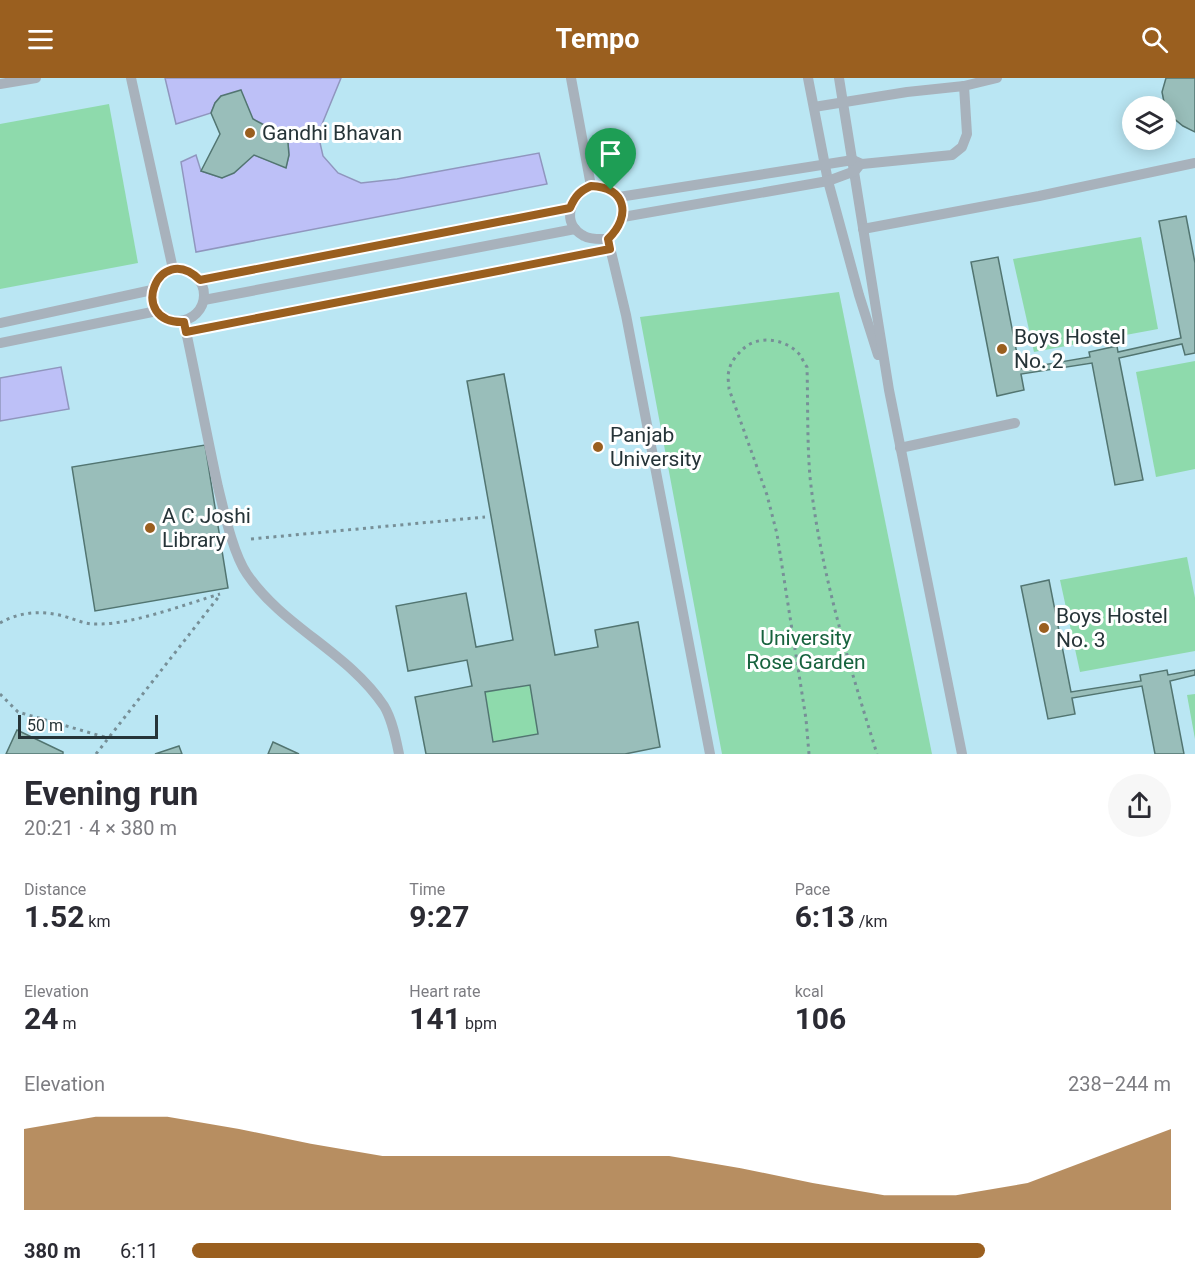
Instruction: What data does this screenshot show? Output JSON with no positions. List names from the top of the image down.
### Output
{
  "parks": ["University Rose Garden"],
  "places": [
    "Gandhi Bhavan",
    "Boys Hostel No. 2",
    "Panjab University",
    "A C Joshi Library",
    "Boys Hostel No. 3"
  ],
  "scale_bar": "50 m",
  "page": {
    "header": "Tempo",
    "scale": "50 m",
    "heading": ["Evening run", "20:21 · 4 × 380 m"],
    "stats": [
      ["Distance", "1.52 km"],
      ["Time", "9:27"],
      ["Pace", "6:13 /km"],
      ["Elevation", "24 m"],
      ["Heart rate", "141 bpm"],
      ["kcal", "106"]
    ],
    "chart": ["Elevation", "238–244 m"],
    "list": [
      {
        "name": "380 m",
        "note": "6:11"
      }
    ]
  }
}
